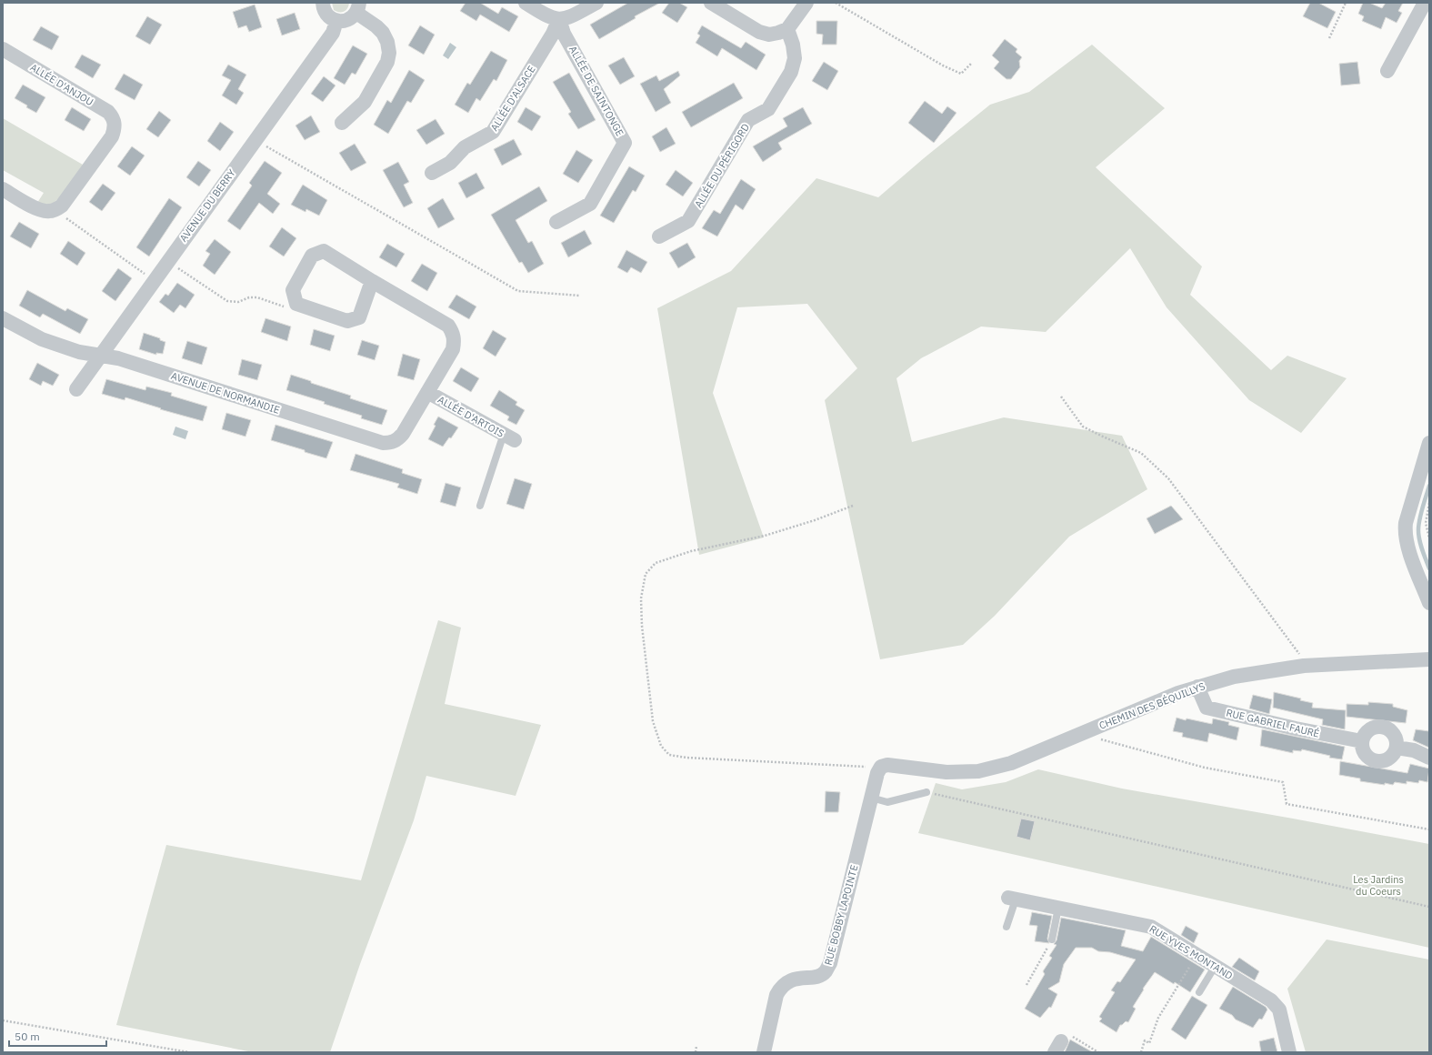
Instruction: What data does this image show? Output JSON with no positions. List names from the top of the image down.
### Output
{
  "streets": {
    "street": [
      "ALLÉE D'ANJOU",
      "ALLÉE DE SAINTONGE",
      "ALLÉE D'ALSACE",
      "ALLÉE DU PÉRIGORD",
      "AVENUE DU BERRY",
      "AVENUE DE NORMANDIE",
      "ALLÉE D'ARTOIS",
      "CHEMIN DES BÉQUILLYS",
      "RUE GABRIEL FAURÉ",
      "RUE BOBBY LAPOINTE",
      "RUE YVES MONTAND"
    ]
  },
  "crossings": [
    ["ALLÉE DE SAINTONGE", "ALLÉE D'ALSACE"],
    ["AVENUE DU BERRY", "AVENUE DE NORMANDIE"],
    ["AVENUE DE NORMANDIE", "ALLÉE D'ARTOIS"],
    ["CHEMIN DES BÉQUILLYS", "RUE GABRIEL FAURÉ"],
    ["CHEMIN DES BÉQUILLYS", "RUE BOBBY LAPOINTE"]
  ],
  "parks": ["Les Jardins du Coeurs"],
  "scale_bar": "50 m"
}
